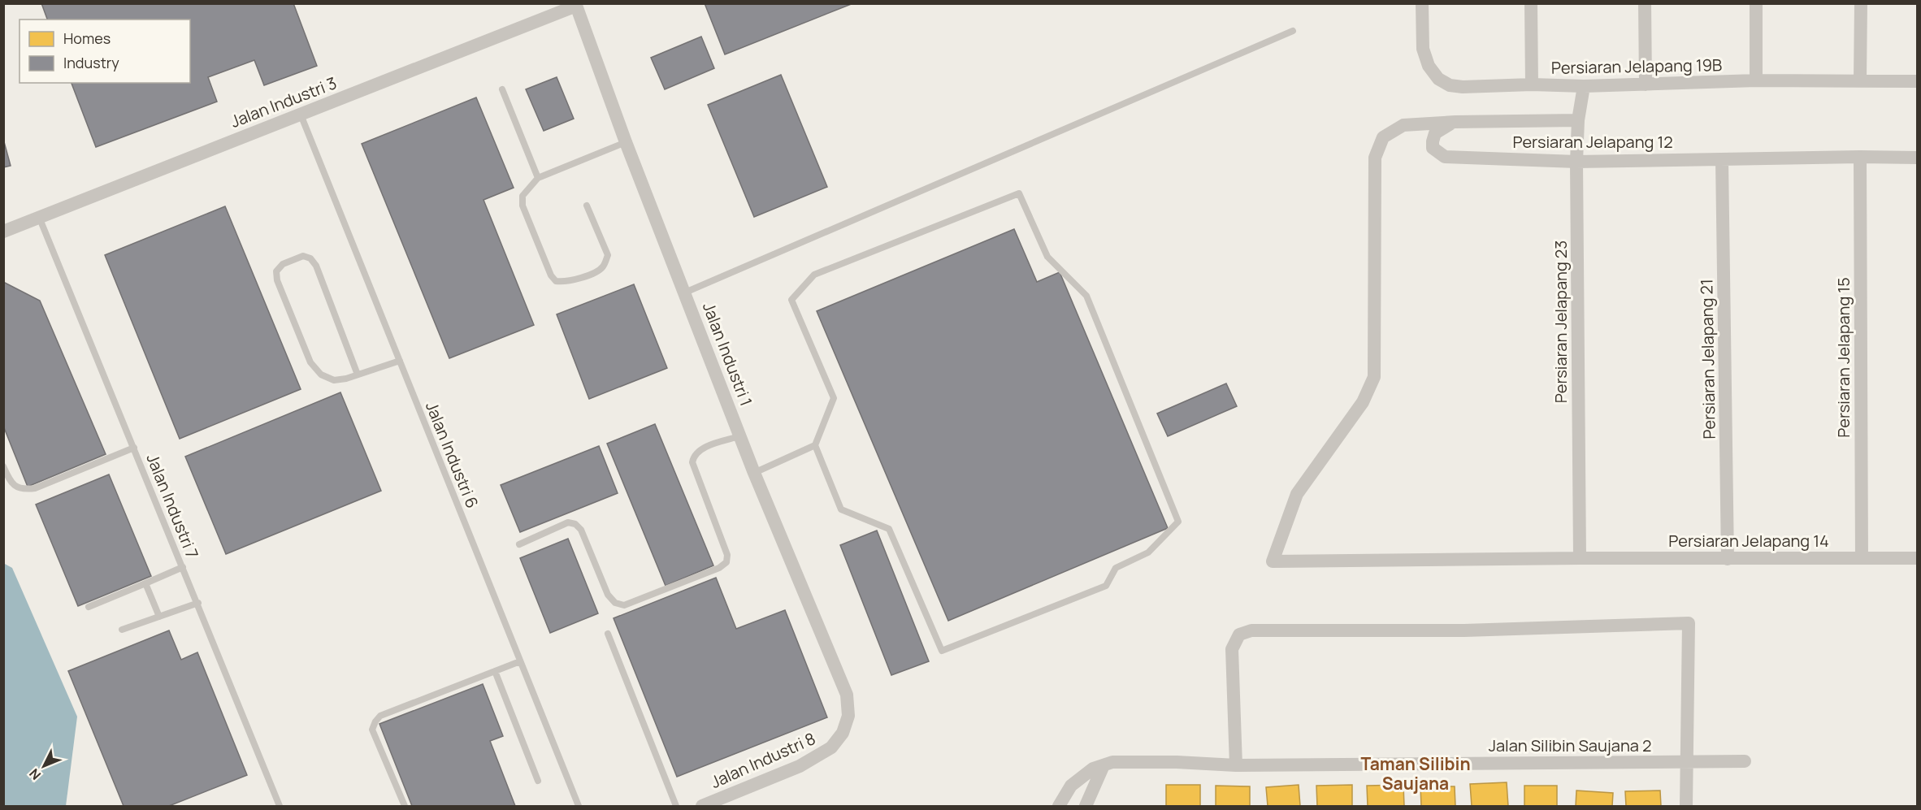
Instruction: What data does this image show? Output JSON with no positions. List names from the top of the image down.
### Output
{
  "streets": {
    "street": [
      "Persiaran Jelapang 19B",
      "Jalan Industri 3",
      "Persiaran Jelapang 12",
      "Persiaran Jelapang 23",
      "Jalan Industri 1",
      "Persiaran Jelapang 15",
      "Persiaran Jelapang 21",
      "Persiaran Jelapang 14",
      "Jalan Silibin Saujana 2",
      "Jalan Industri 8"
    ],
    "lane": ["Jalan Industri 6", "Jalan Industri 7"]
  },
  "crossings": [
    ["Persiaran Jelapang 19B", "Persiaran Jelapang 23"],
    ["Jalan Industri 3", "Jalan Industri 1"],
    ["Jalan Industri 3", "Jalan Industri 6"],
    ["Jalan Industri 3", "Jalan Industri 7"],
    ["Persiaran Jelapang 12", "Persiaran Jelapang 23"],
    ["Persiaran Jelapang 12", "Persiaran Jelapang 15"],
    ["Persiaran Jelapang 12", "Persiaran Jelapang 21"],
    ["Persiaran Jelapang 12", "Persiaran Jelapang 14"],
    ["Persiaran Jelapang 23", "Persiaran Jelapang 14"],
    ["Jalan Industri 1", "Jalan Industri 8"],
    ["Persiaran Jelapang 15", "Persiaran Jelapang 14"],
    ["Persiaran Jelapang 21", "Persiaran Jelapang 14"]
  ],
  "districts": ["Taman Silibin Saujana"],
  "legend": ["Homes", "Industry"],
  "north": "bottom left"
}
